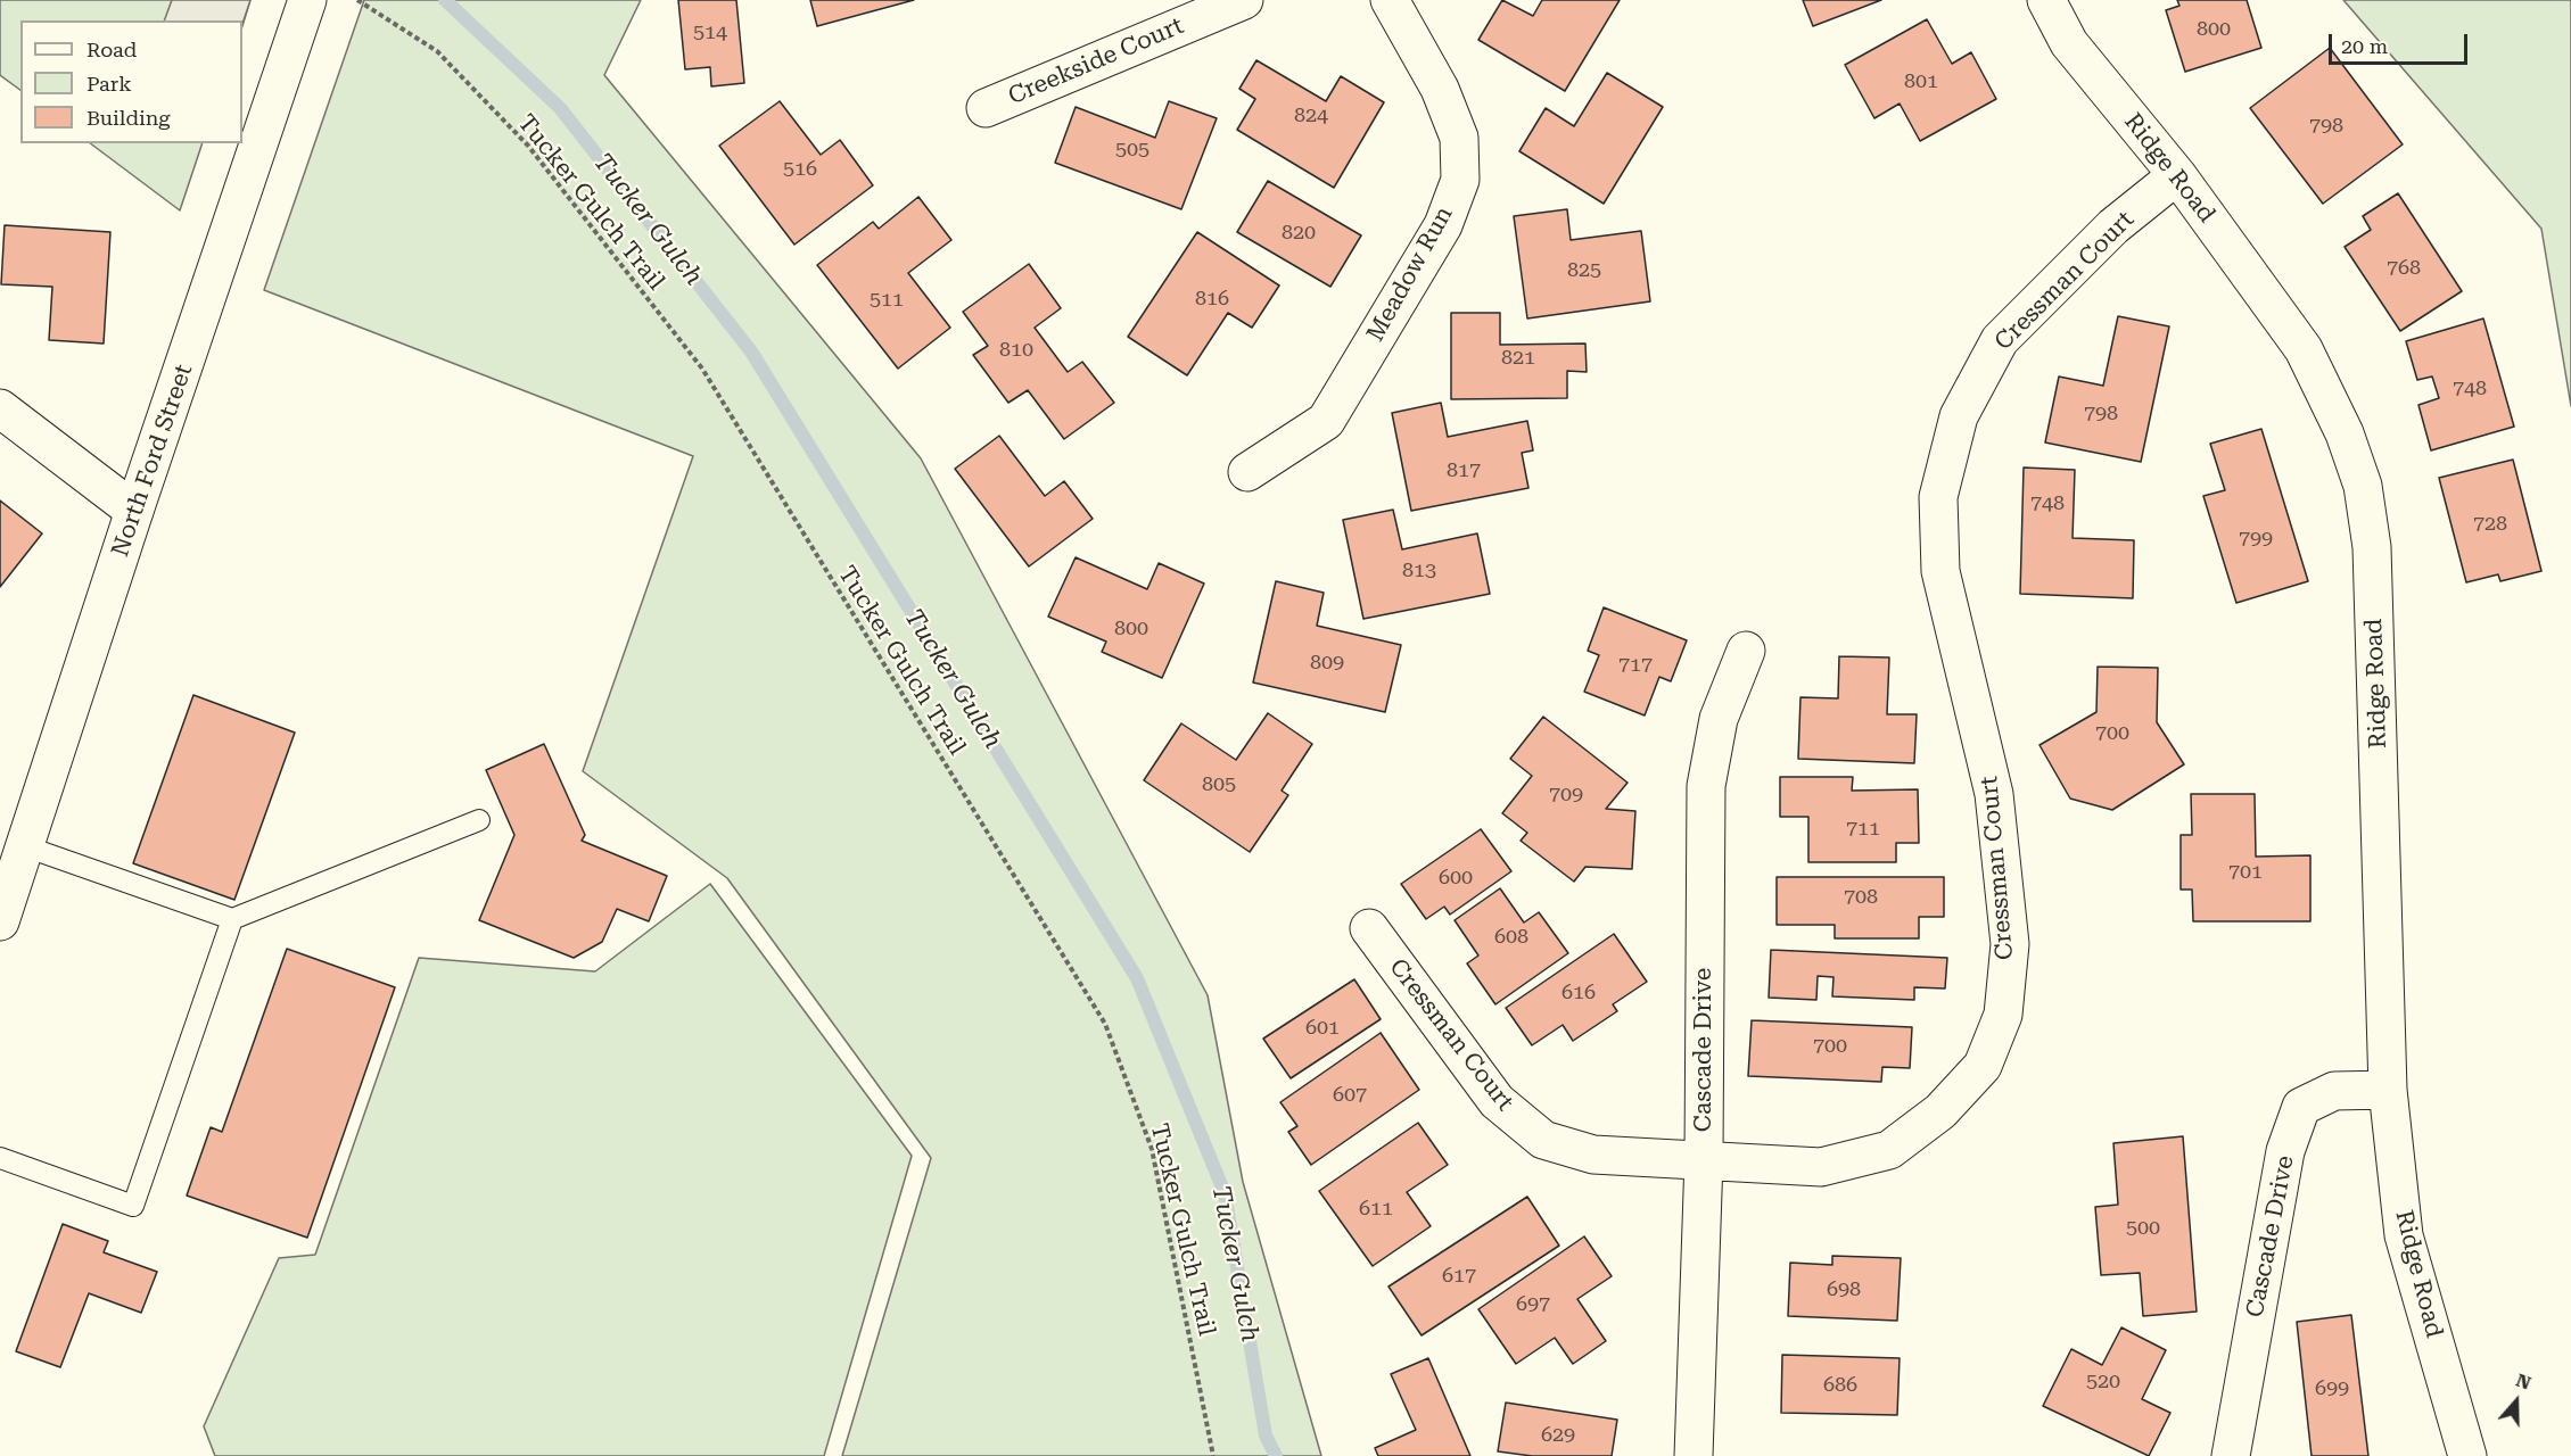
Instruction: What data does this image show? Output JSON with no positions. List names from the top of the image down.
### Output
{
  "streets": {
    "street": [
      "Creekside Court",
      "Ridge Road",
      "Meadow Run",
      "Cressman Court",
      "North Ford Street",
      "Cascade Drive"
    ],
    "path": ["Tucker Gulch Trail"]
  },
  "crossings": [
    ["Ridge Road", "Cressman Court"],
    ["Ridge Road", "Cascade Drive"],
    ["Cressman Court", "Cascade Drive"]
  ],
  "water": ["Tucker Gulch"],
  "house_numbers": [
    "800",
    "514",
    "801",
    "824",
    "798",
    "505",
    "516",
    "820",
    "768",
    "825",
    "816",
    "511",
    "810",
    "821",
    "748",
    "798",
    "817",
    "748",
    "728",
    "799",
    "813",
    "800",
    "809",
    "717",
    "700",
    "805",
    "709",
    "711",
    "701",
    "600",
    "708",
    "608",
    "616",
    "601",
    "700",
    "607",
    "611",
    "500",
    "617",
    "698",
    "697",
    "520",
    "686",
    "699",
    "629"
  ],
  "legend": ["Road", "Park", "Building"],
  "scale_bar": "20 m",
  "north": "top"
}
